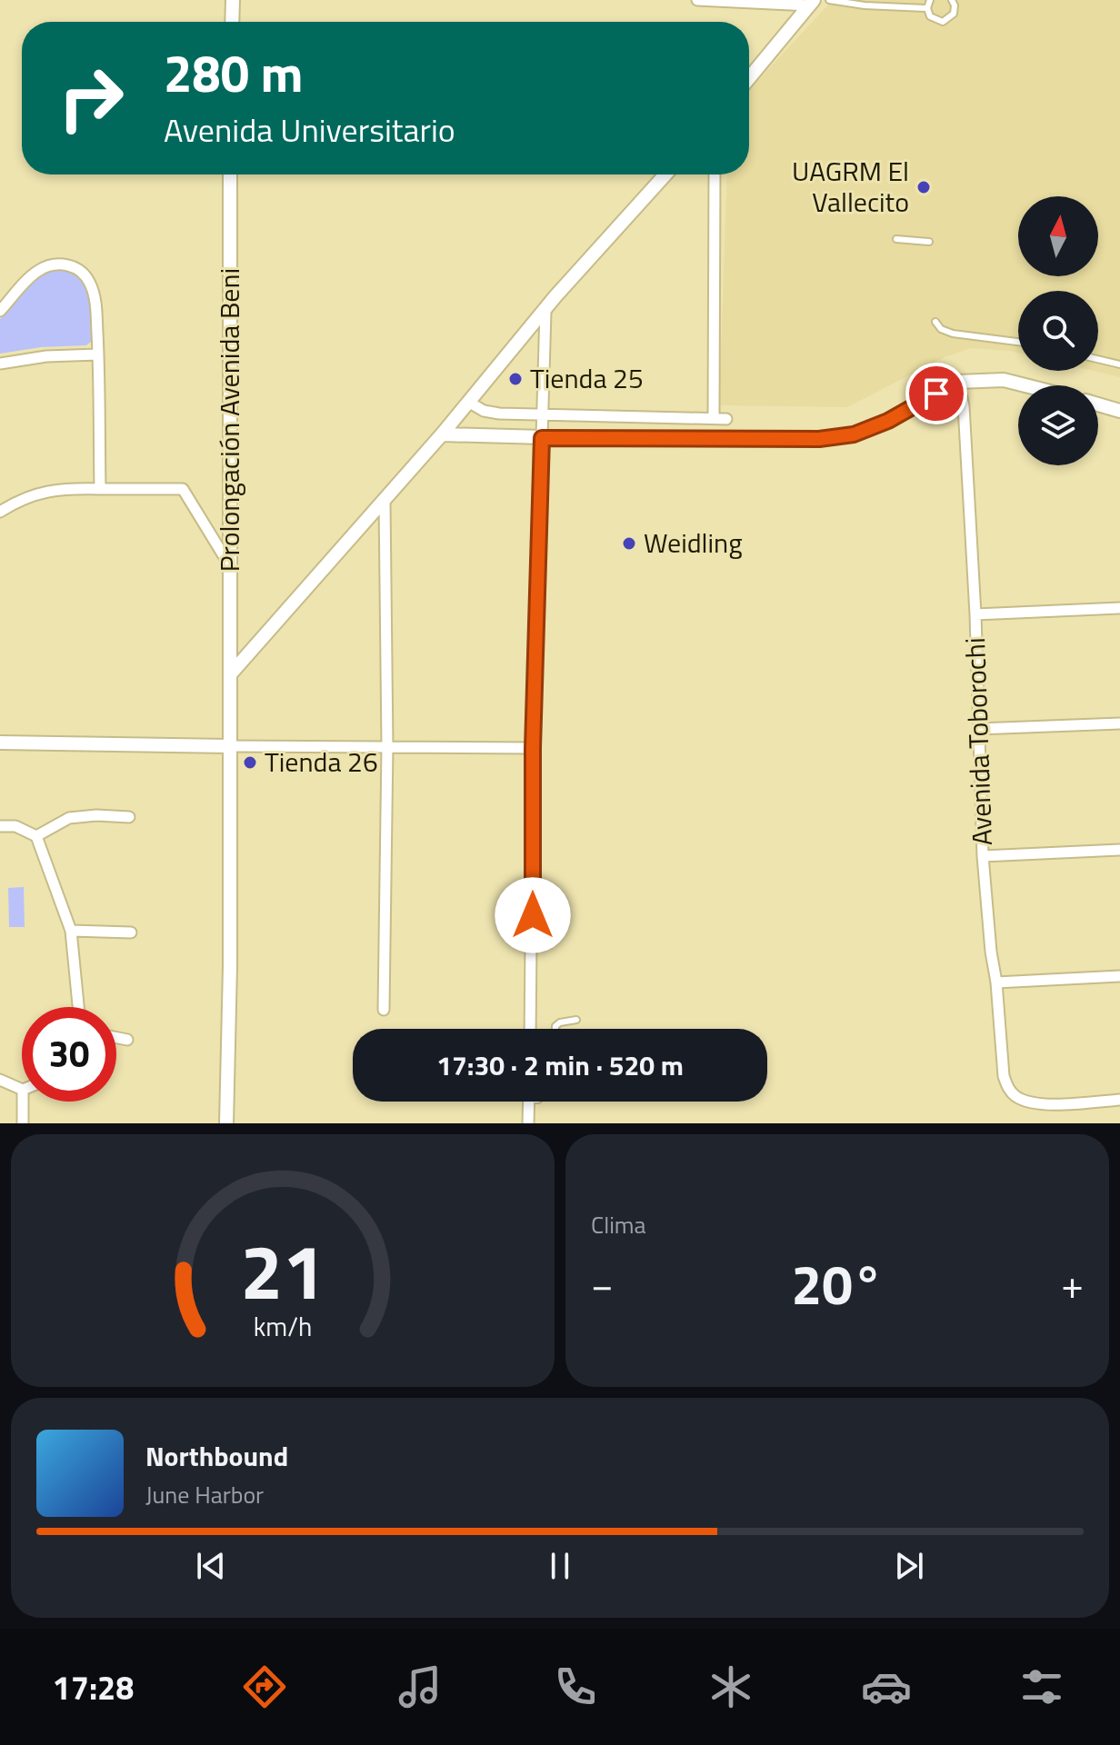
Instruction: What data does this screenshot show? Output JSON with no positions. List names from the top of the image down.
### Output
{
  "streets": {
    "street": ["Prolongación Avenida Beni", "Avenida Toborochi"]
  },
  "places": [
    "UAGRM El Vallecito",
    "Tienda 25",
    "Weidling",
    "Tienda 26"
  ],
  "north": "top",
  "page": {
    "turn": ["280 m", "Avenida Universitario"],
    "limit": "30",
    "trip": "17:30 · 2 min · 520 m",
    "tile": "Clima",
    "heat": ["−", "20°", "+"],
    "song": ["Northbound", "June Harbor"],
    "tabs": "17:28",
    "gauge": ["21", "km/h"]
  }
}
